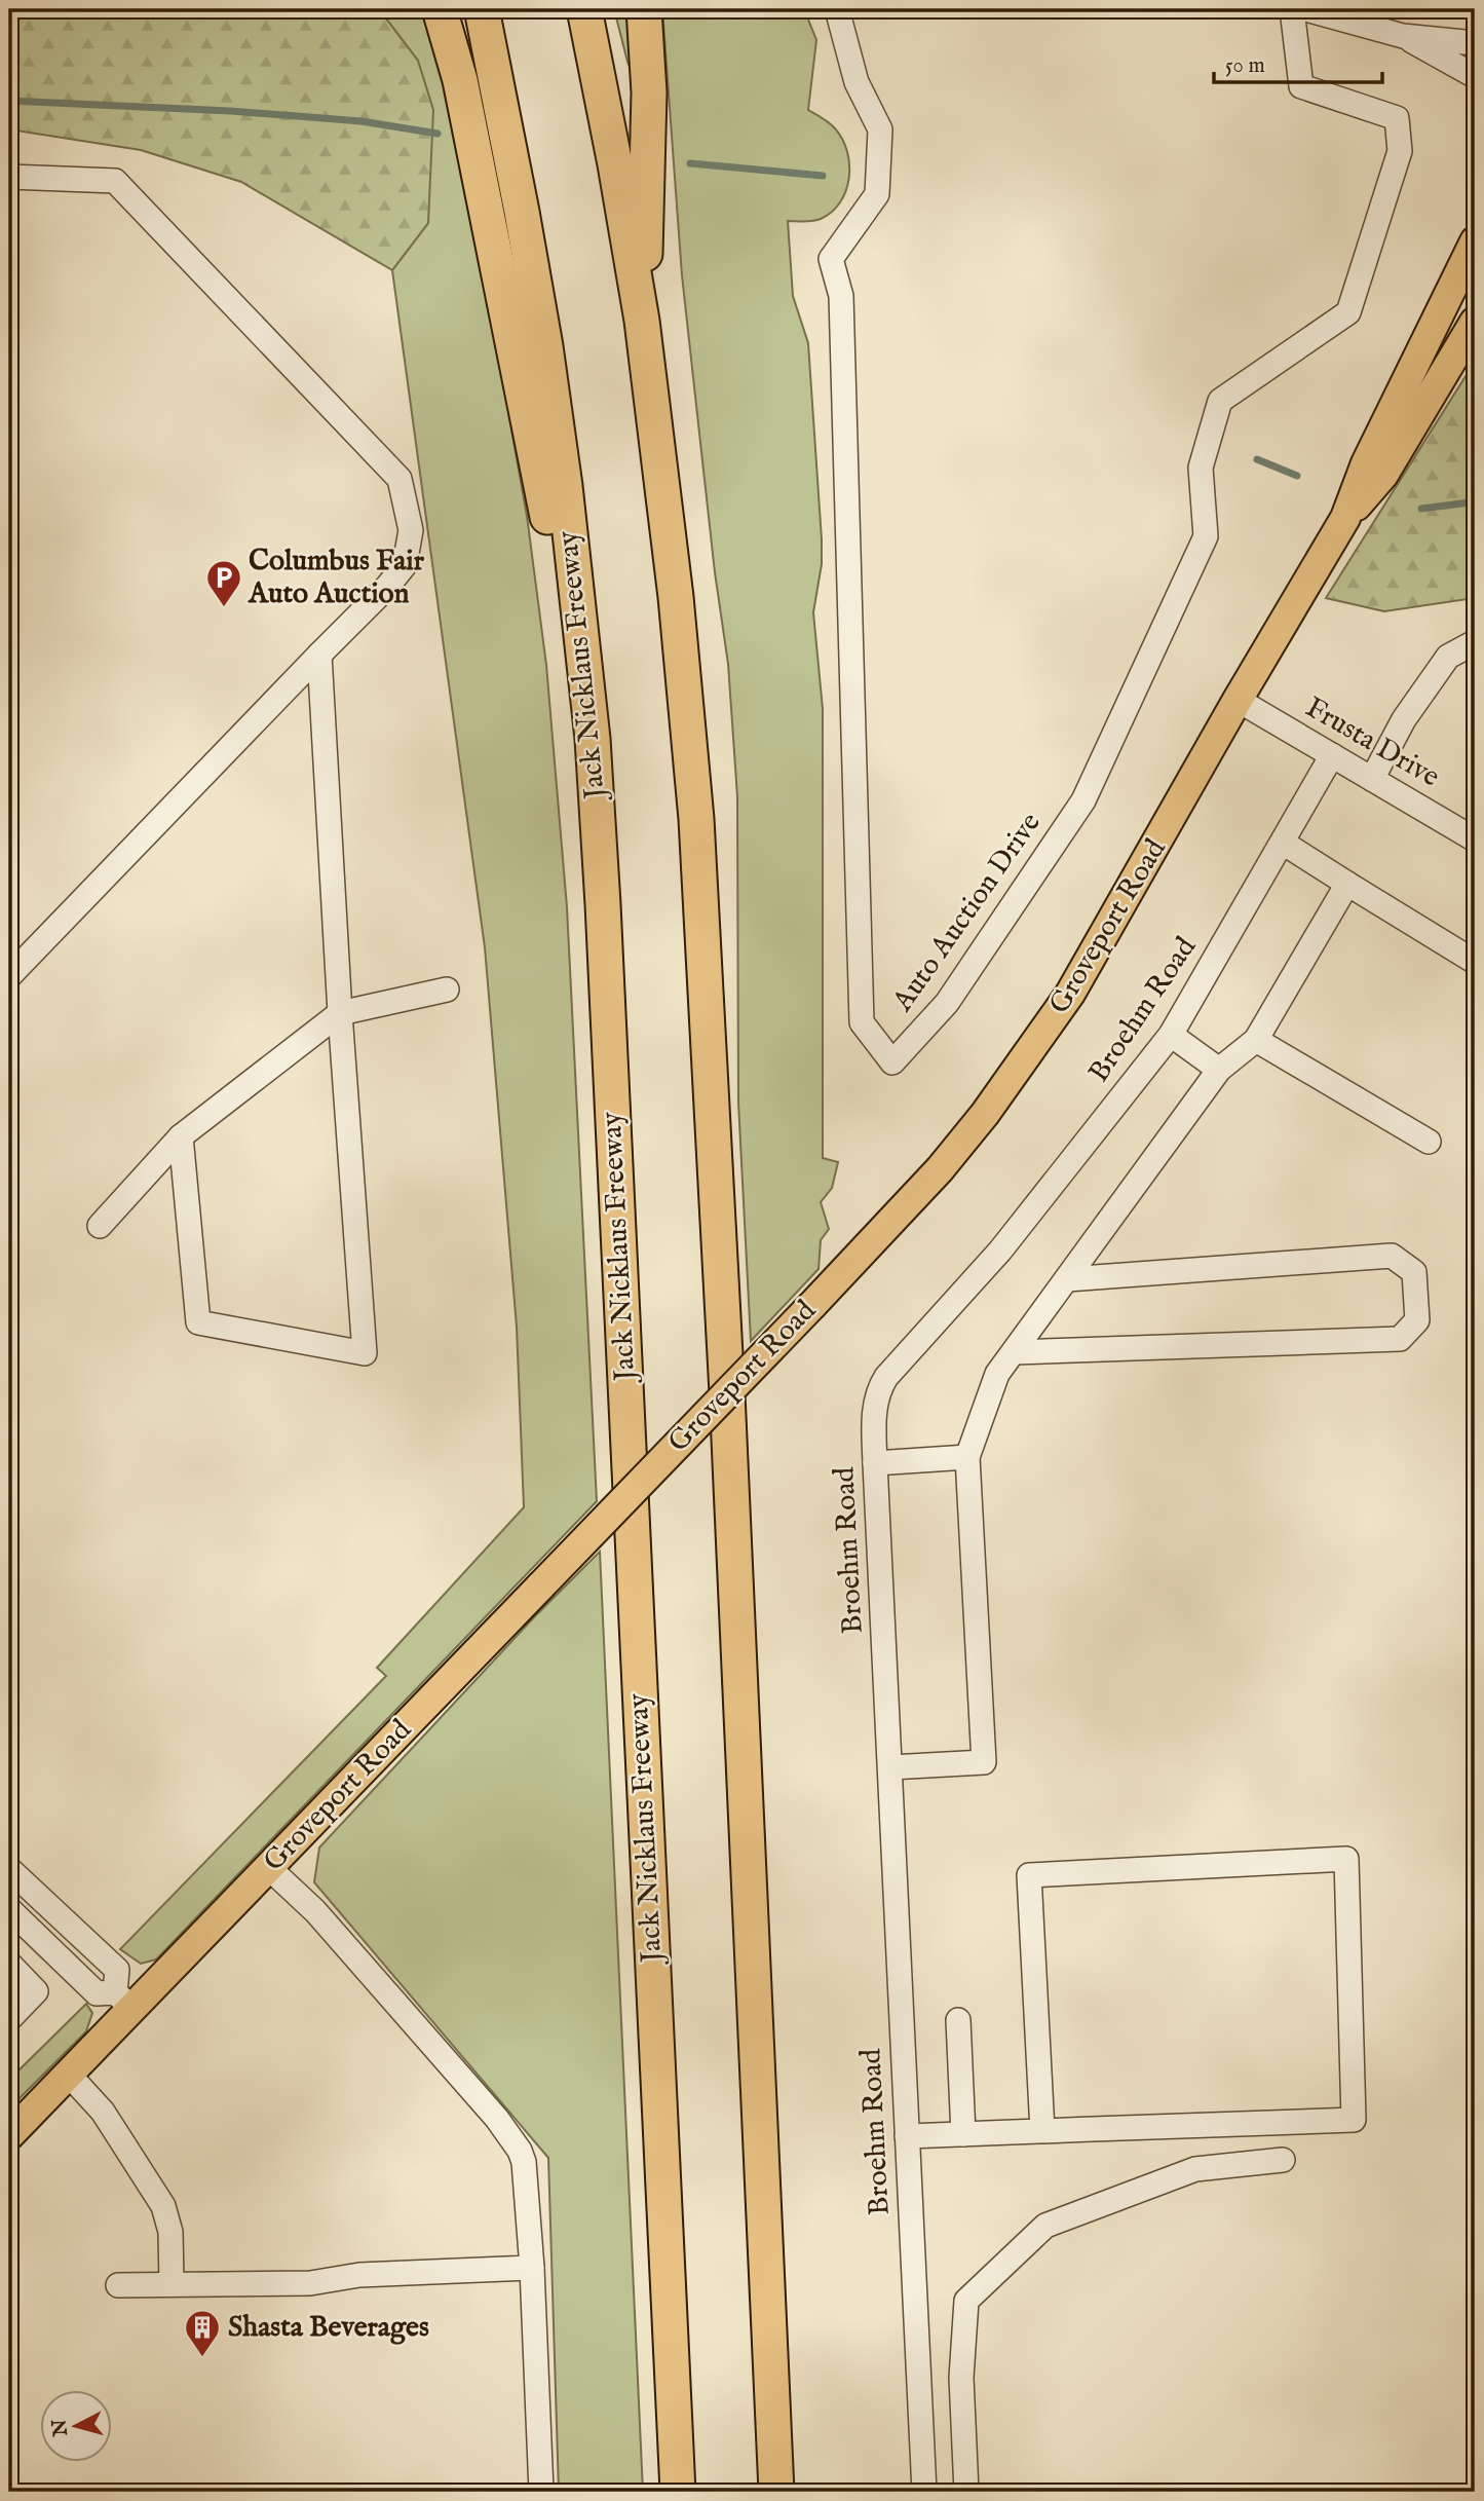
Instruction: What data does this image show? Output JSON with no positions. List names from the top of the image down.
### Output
{
  "streets": {
    "highway": ["Jack Nicklaus Freeway"],
    "main road": ["Groveport Road"],
    "street": ["Frusta Drive", "Auto Auction Drive", "Broehm Road"]
  },
  "crossings": [
    ["Frusta Drive", "Groveport Road"],
    ["Frusta Drive", "Broehm Road"]
  ],
  "places": {
    "parking": ["Columbus Fair Auto Auction"],
    "building": ["Shasta Beverages"]
  },
  "scale_bar": "50 m",
  "north": "left"
}
